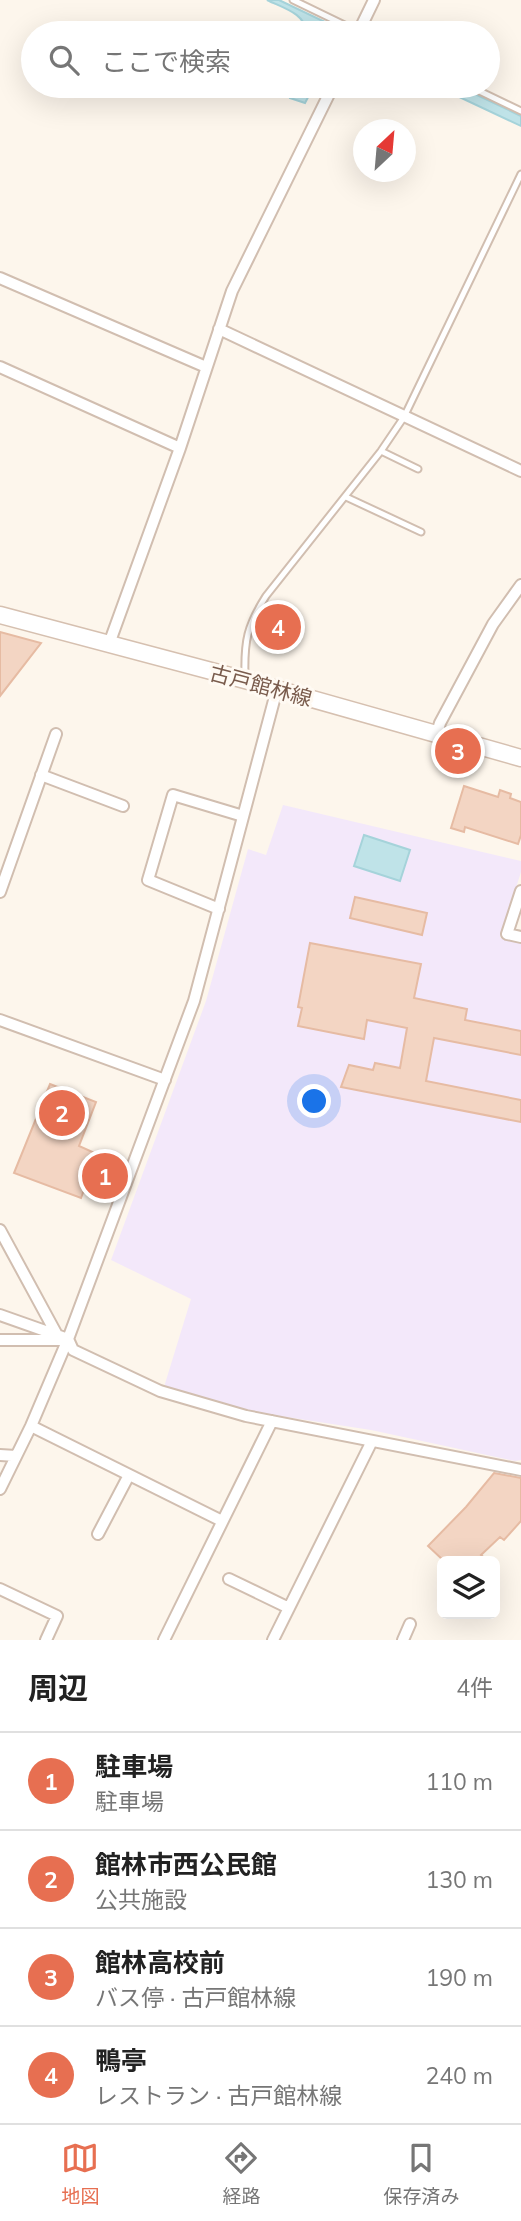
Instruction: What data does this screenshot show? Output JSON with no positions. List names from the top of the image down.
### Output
{
  "streets": {
    "main road": ["古戸館林線"]
  },
  "north": "top right",
  "page": {
    "search": "ここで検索",
    "pins": [
      "4",
      "3",
      "2",
      "1"
    ],
    "heading": ["周辺", "4件"],
    "list": [
      {
        "mark": "1",
        "name": "駐車場",
        "note": "駐車場",
        "value": "110 m"
      },
      {
        "mark": "2",
        "name": "館林市西公民館",
        "note": "公共施設",
        "value": "130 m"
      },
      {
        "mark": "3",
        "name": "館林高校前",
        "note": "バス停 · 古戸館林線",
        "value": "190 m"
      },
      {
        "mark": "4",
        "name": "鴨亭",
        "note": "レストラン · 古戸館林線",
        "value": "240 m"
      }
    ],
    "nav": ["地図", "経路", "保存済み"]
  }
}
